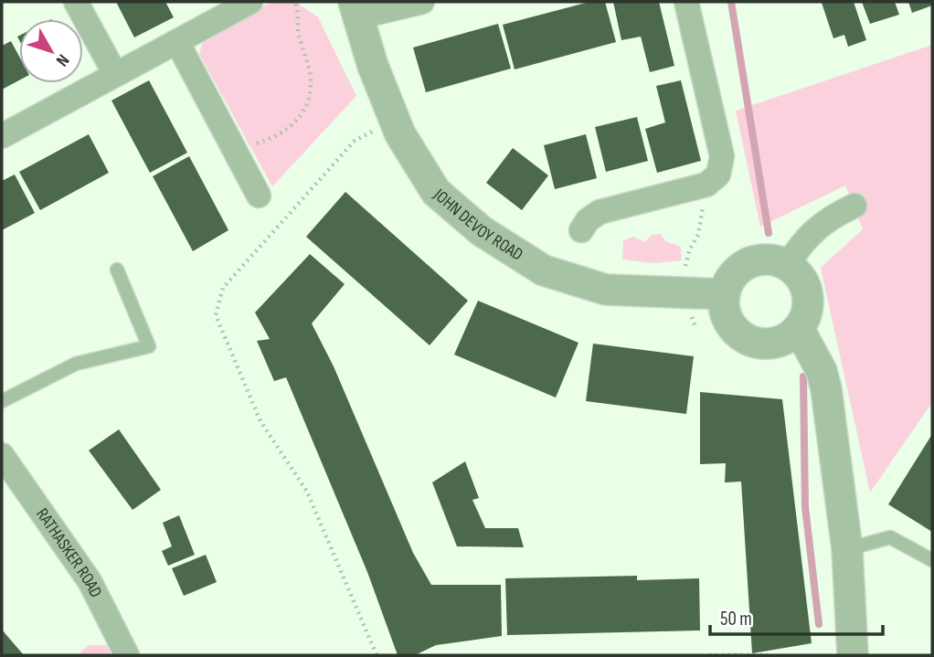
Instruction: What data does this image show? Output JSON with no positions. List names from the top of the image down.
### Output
{
  "streets": {
    "street": ["JOHN DEVOY ROAD", "RATHASKER ROAD"]
  },
  "scale_bar": "50 m",
  "north": "bottom right"
}
